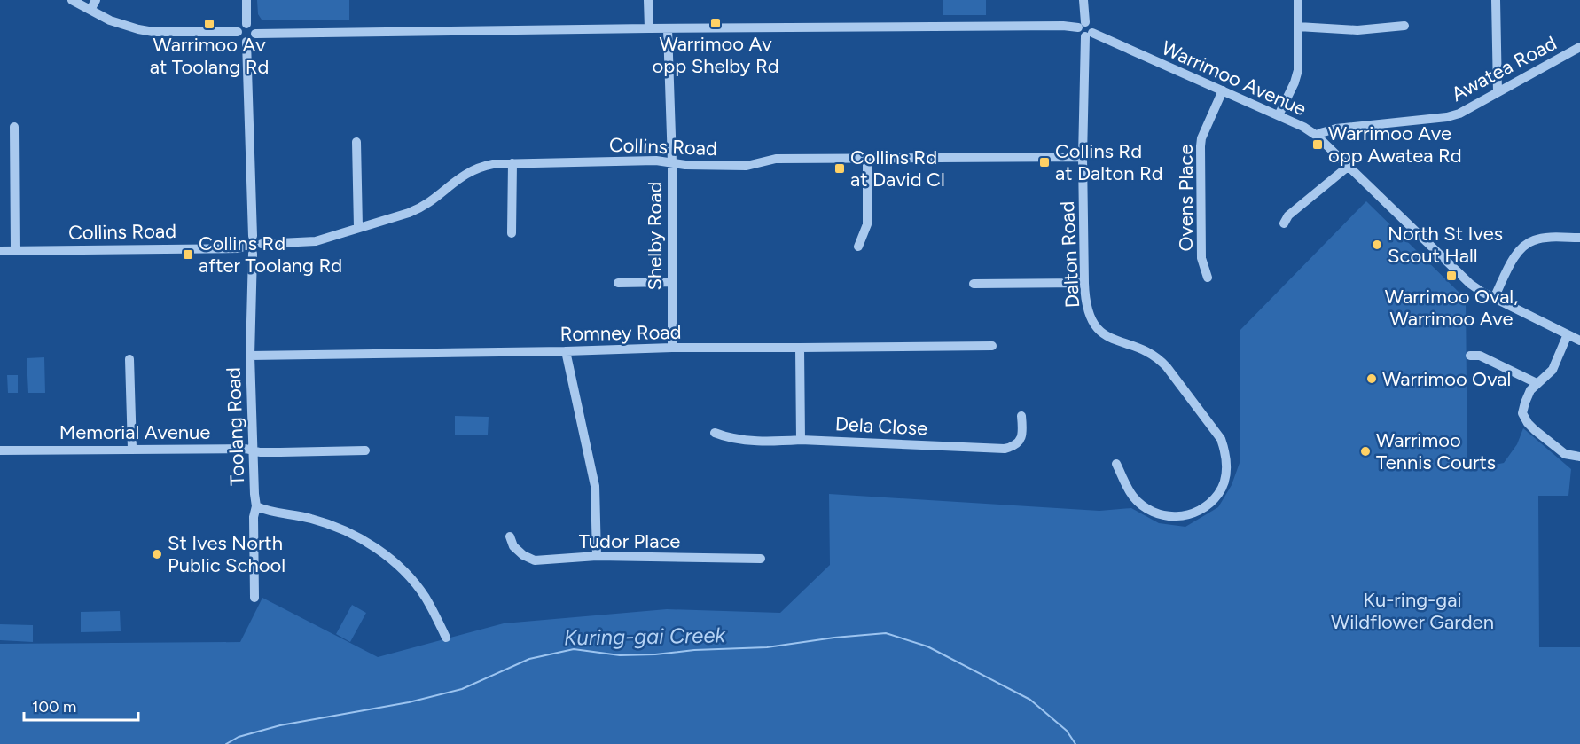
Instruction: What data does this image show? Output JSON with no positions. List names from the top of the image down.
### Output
{
  "streets": {
    "street": [
      "Awatea Road",
      "Warrimoo Avenue",
      "Collins Road",
      "Ovens Place",
      "Shelby Road",
      "Dalton Road",
      "Romney Road",
      "Dela Close",
      "Toolang Road",
      "Memorial Avenue",
      "Tudor Place"
    ]
  },
  "crossings": [
    ["Awatea Road", "Warrimoo Avenue"],
    ["Warrimoo Avenue", "Ovens Place"],
    ["Warrimoo Avenue", "Dalton Road"],
    ["Collins Road", "Shelby Road"],
    ["Collins Road", "Dalton Road"],
    ["Collins Road", "Toolang Road"],
    ["Shelby Road", "Romney Road"],
    ["Romney Road", "Toolang Road"],
    ["Toolang Road", "Memorial Avenue"]
  ],
  "water": ["Kuring-gai Creek"],
  "parks": ["Ku-ring-gai Wildflower Garden"],
  "places": {
    "transit": [
      "Warrimoo Av opp Shelby Rd",
      "Warrimoo Av at Toolang Rd",
      "Warrimoo Ave opp Awatea Rd",
      "Collins Rd at Dalton Rd",
      "Collins Rd at David Cl",
      "Collins Rd after Toolang Rd",
      "Warrimoo Oval, Warrimoo Ave"
    ],
    "other": [
      "North St Ives Scout Hall",
      "Warrimoo Oval",
      "Warrimoo Tennis Courts",
      "St Ives North Public School"
    ]
  },
  "scale_bar": "100 m"
}
